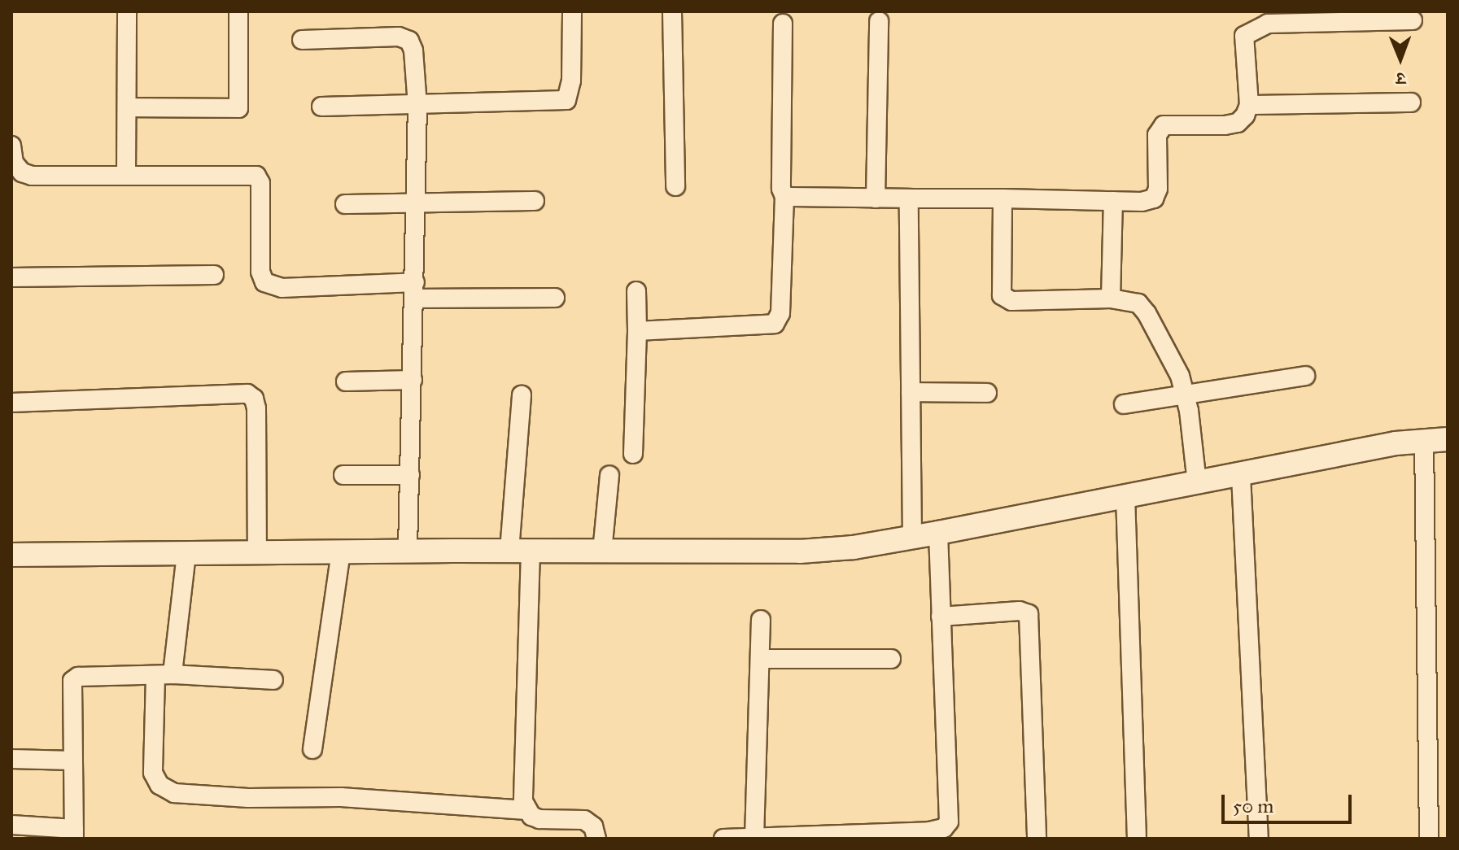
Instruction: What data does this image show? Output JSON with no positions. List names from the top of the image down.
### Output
{
  "scale_bar": "50 m",
  "north": "bottom"
}
